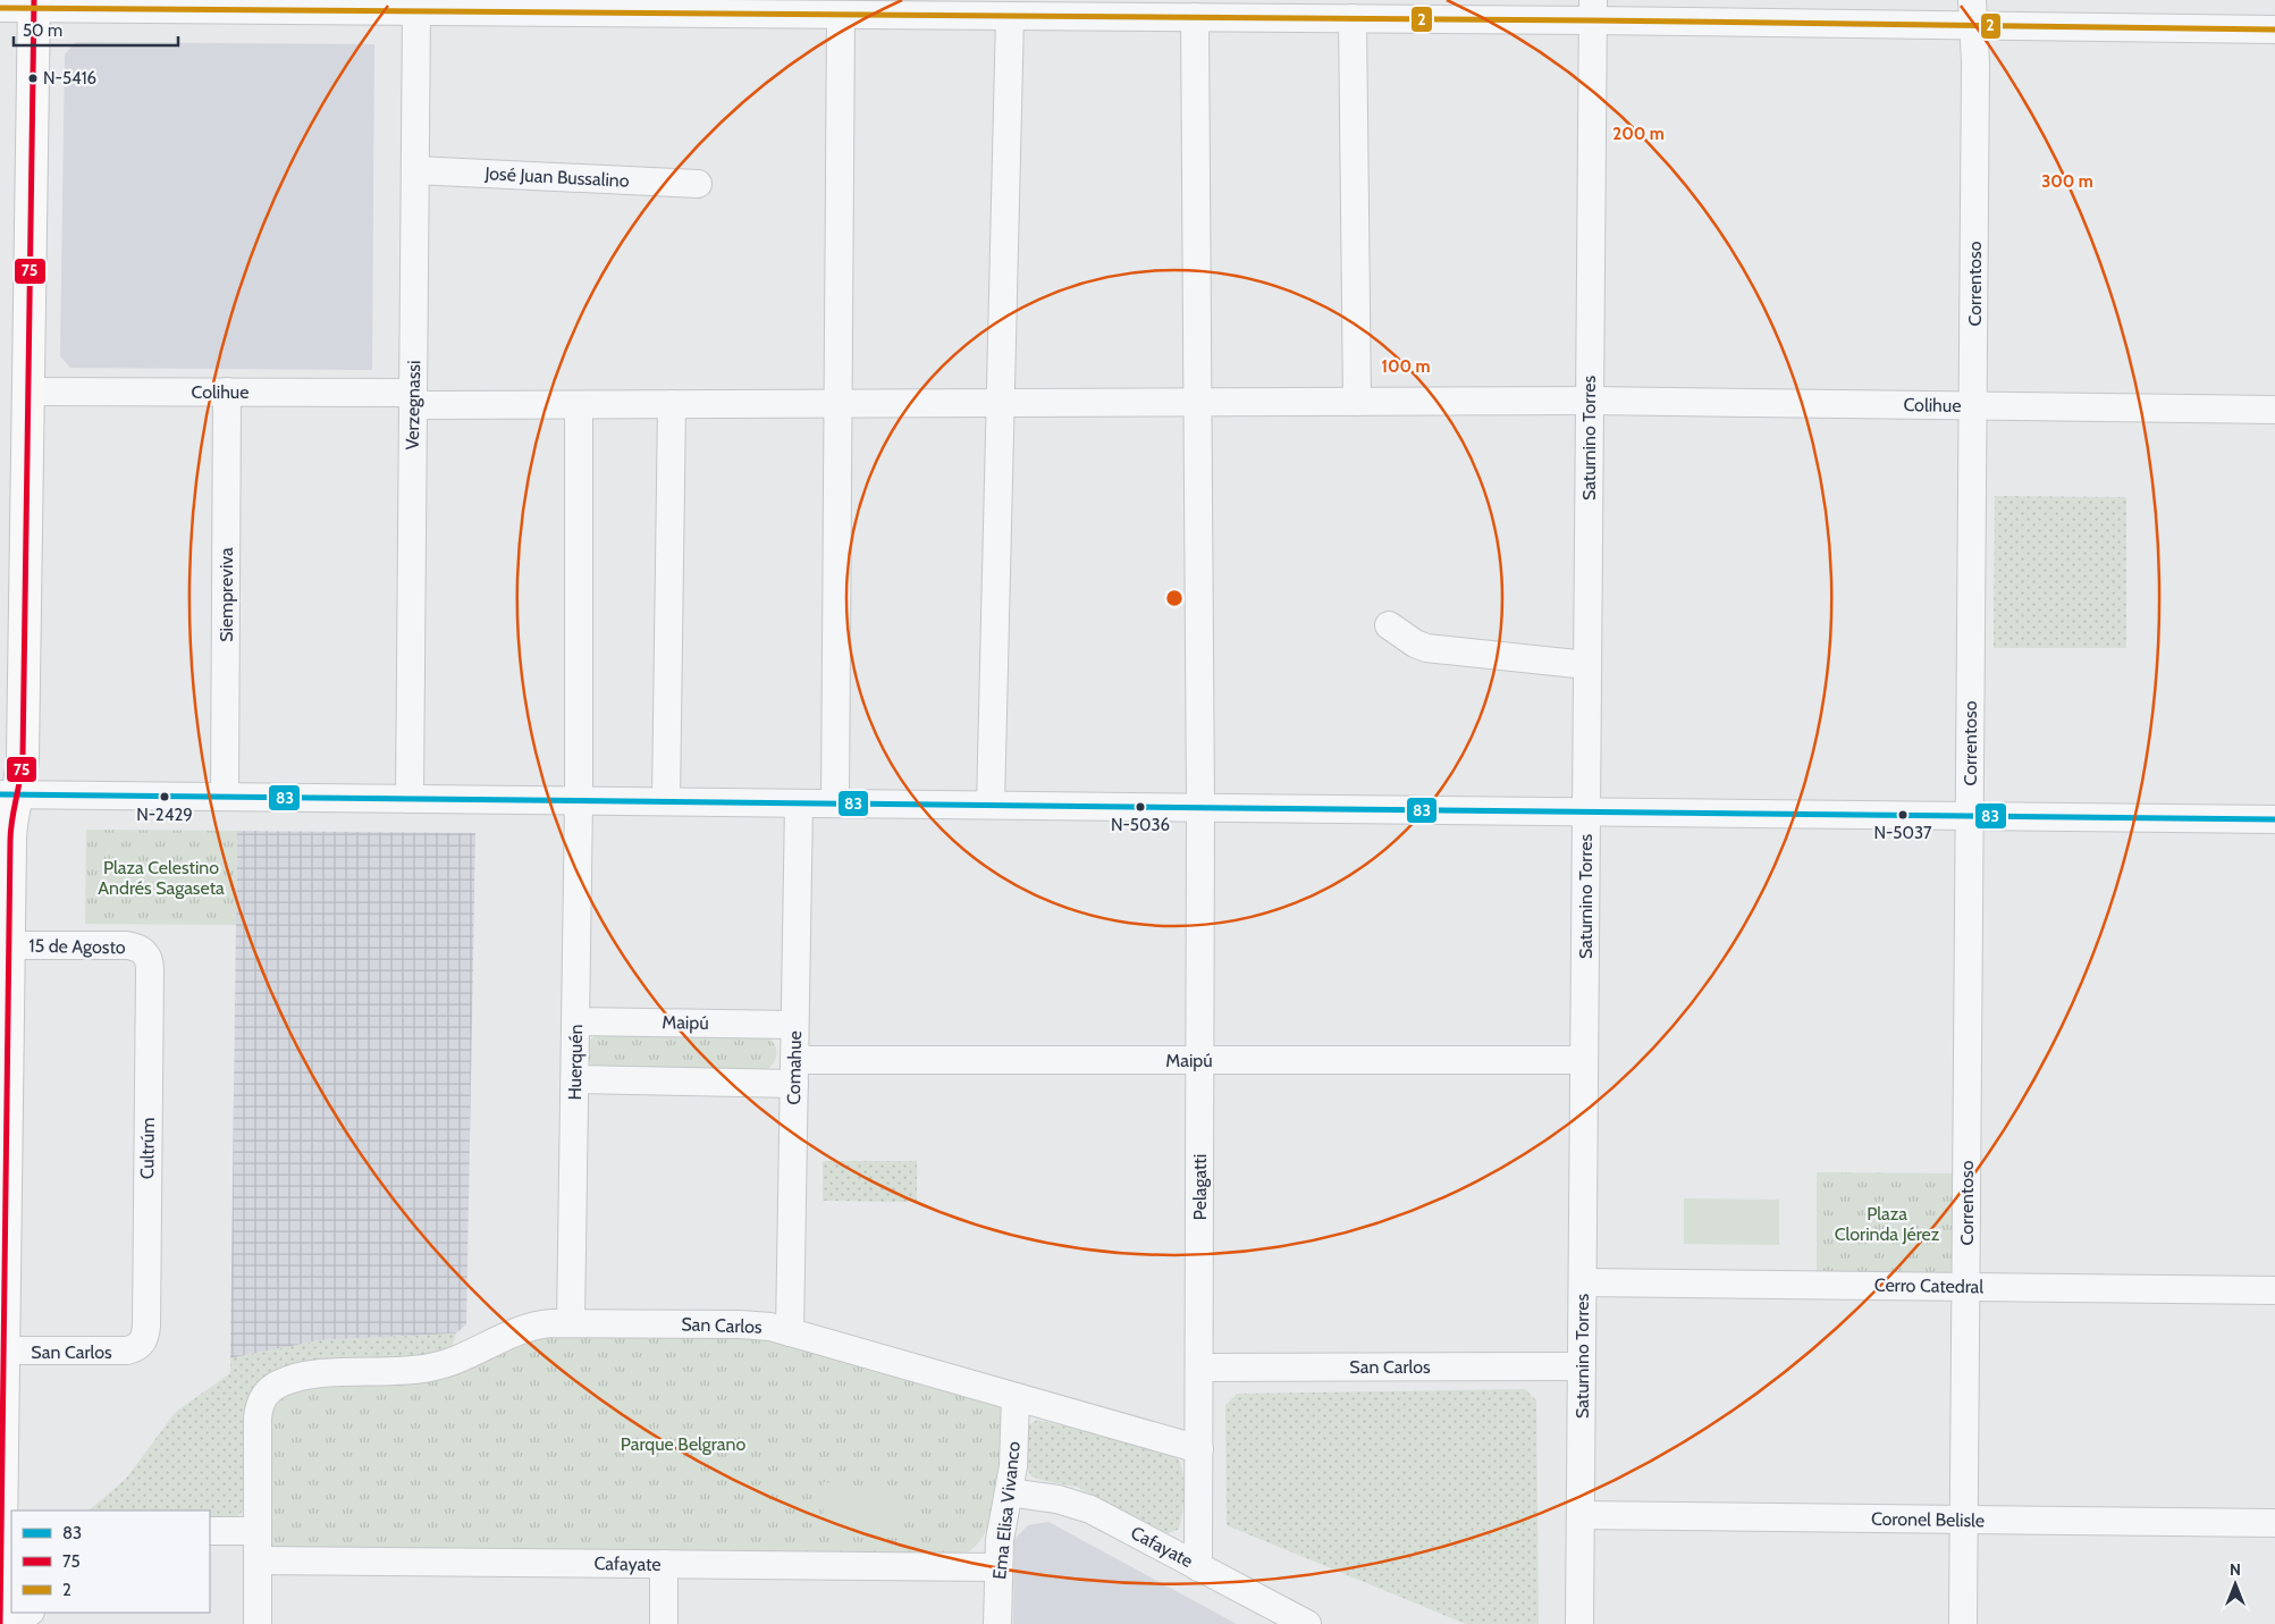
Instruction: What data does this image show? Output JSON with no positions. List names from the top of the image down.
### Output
{
  "streets": {
    "street": [
      "José Juan Bussalino",
      "Correntoso",
      "Colihue",
      "Verzegnassi",
      "Saturnino Torres",
      "Siempreviva",
      "15 de Agosto",
      "Maipú",
      "Huerquén",
      "Comahue",
      "Cultrúm",
      "Pelagatti",
      "Cerro Catedral",
      "San Carlos",
      "Ema Elisa Vivanco",
      "Coronel Belisle",
      "Cafayate"
    ]
  },
  "crossings": [
    ["José Juan Bussalino", "Verzegnassi"],
    ["Correntoso", "Colihue"],
    ["Correntoso", "Cerro Catedral"],
    ["Correntoso", "Coronel Belisle"],
    ["Colihue", "Verzegnassi"],
    ["Colihue", "Saturnino Torres"],
    ["Colihue", "Siempreviva"],
    ["Colihue", "Huerquén"],
    ["Colihue", "Pelagatti"],
    ["Saturnino Torres", "Maipú"],
    ["Saturnino Torres", "Cerro Catedral"],
    ["Saturnino Torres", "San Carlos"],
    ["Saturnino Torres", "Coronel Belisle"],
    ["15 de Agosto", "Cultrúm"],
    ["Maipú", "Huerquén"],
    ["Maipú", "Comahue"],
    ["Maipú", "Pelagatti"],
    ["Huerquén", "San Carlos"],
    ["Comahue", "San Carlos"],
    ["Cultrúm", "San Carlos"],
    ["Pelagatti", "San Carlos"],
    ["Pelagatti", "Cafayate"],
    ["San Carlos", "Ema Elisa Vivanco"],
    ["Ema Elisa Vivanco", "Cafayate"]
  ],
  "parks": ["Plaza Celestino Andrés Sagaseta", "Plaza Clorinda Jérez", "Parque Belgrano"],
  "places": [
    "N-5416",
    "N-2429",
    "N-5036",
    "N-5037"
  ],
  "lines": ["transit line 75", "transit line 2", "transit line 83"],
  "legend": ["83", "75", "2"],
  "scale_bar": "50 m",
  "north": "top",
  "rings": ["200 m", "300 m", "100 m"]
}
